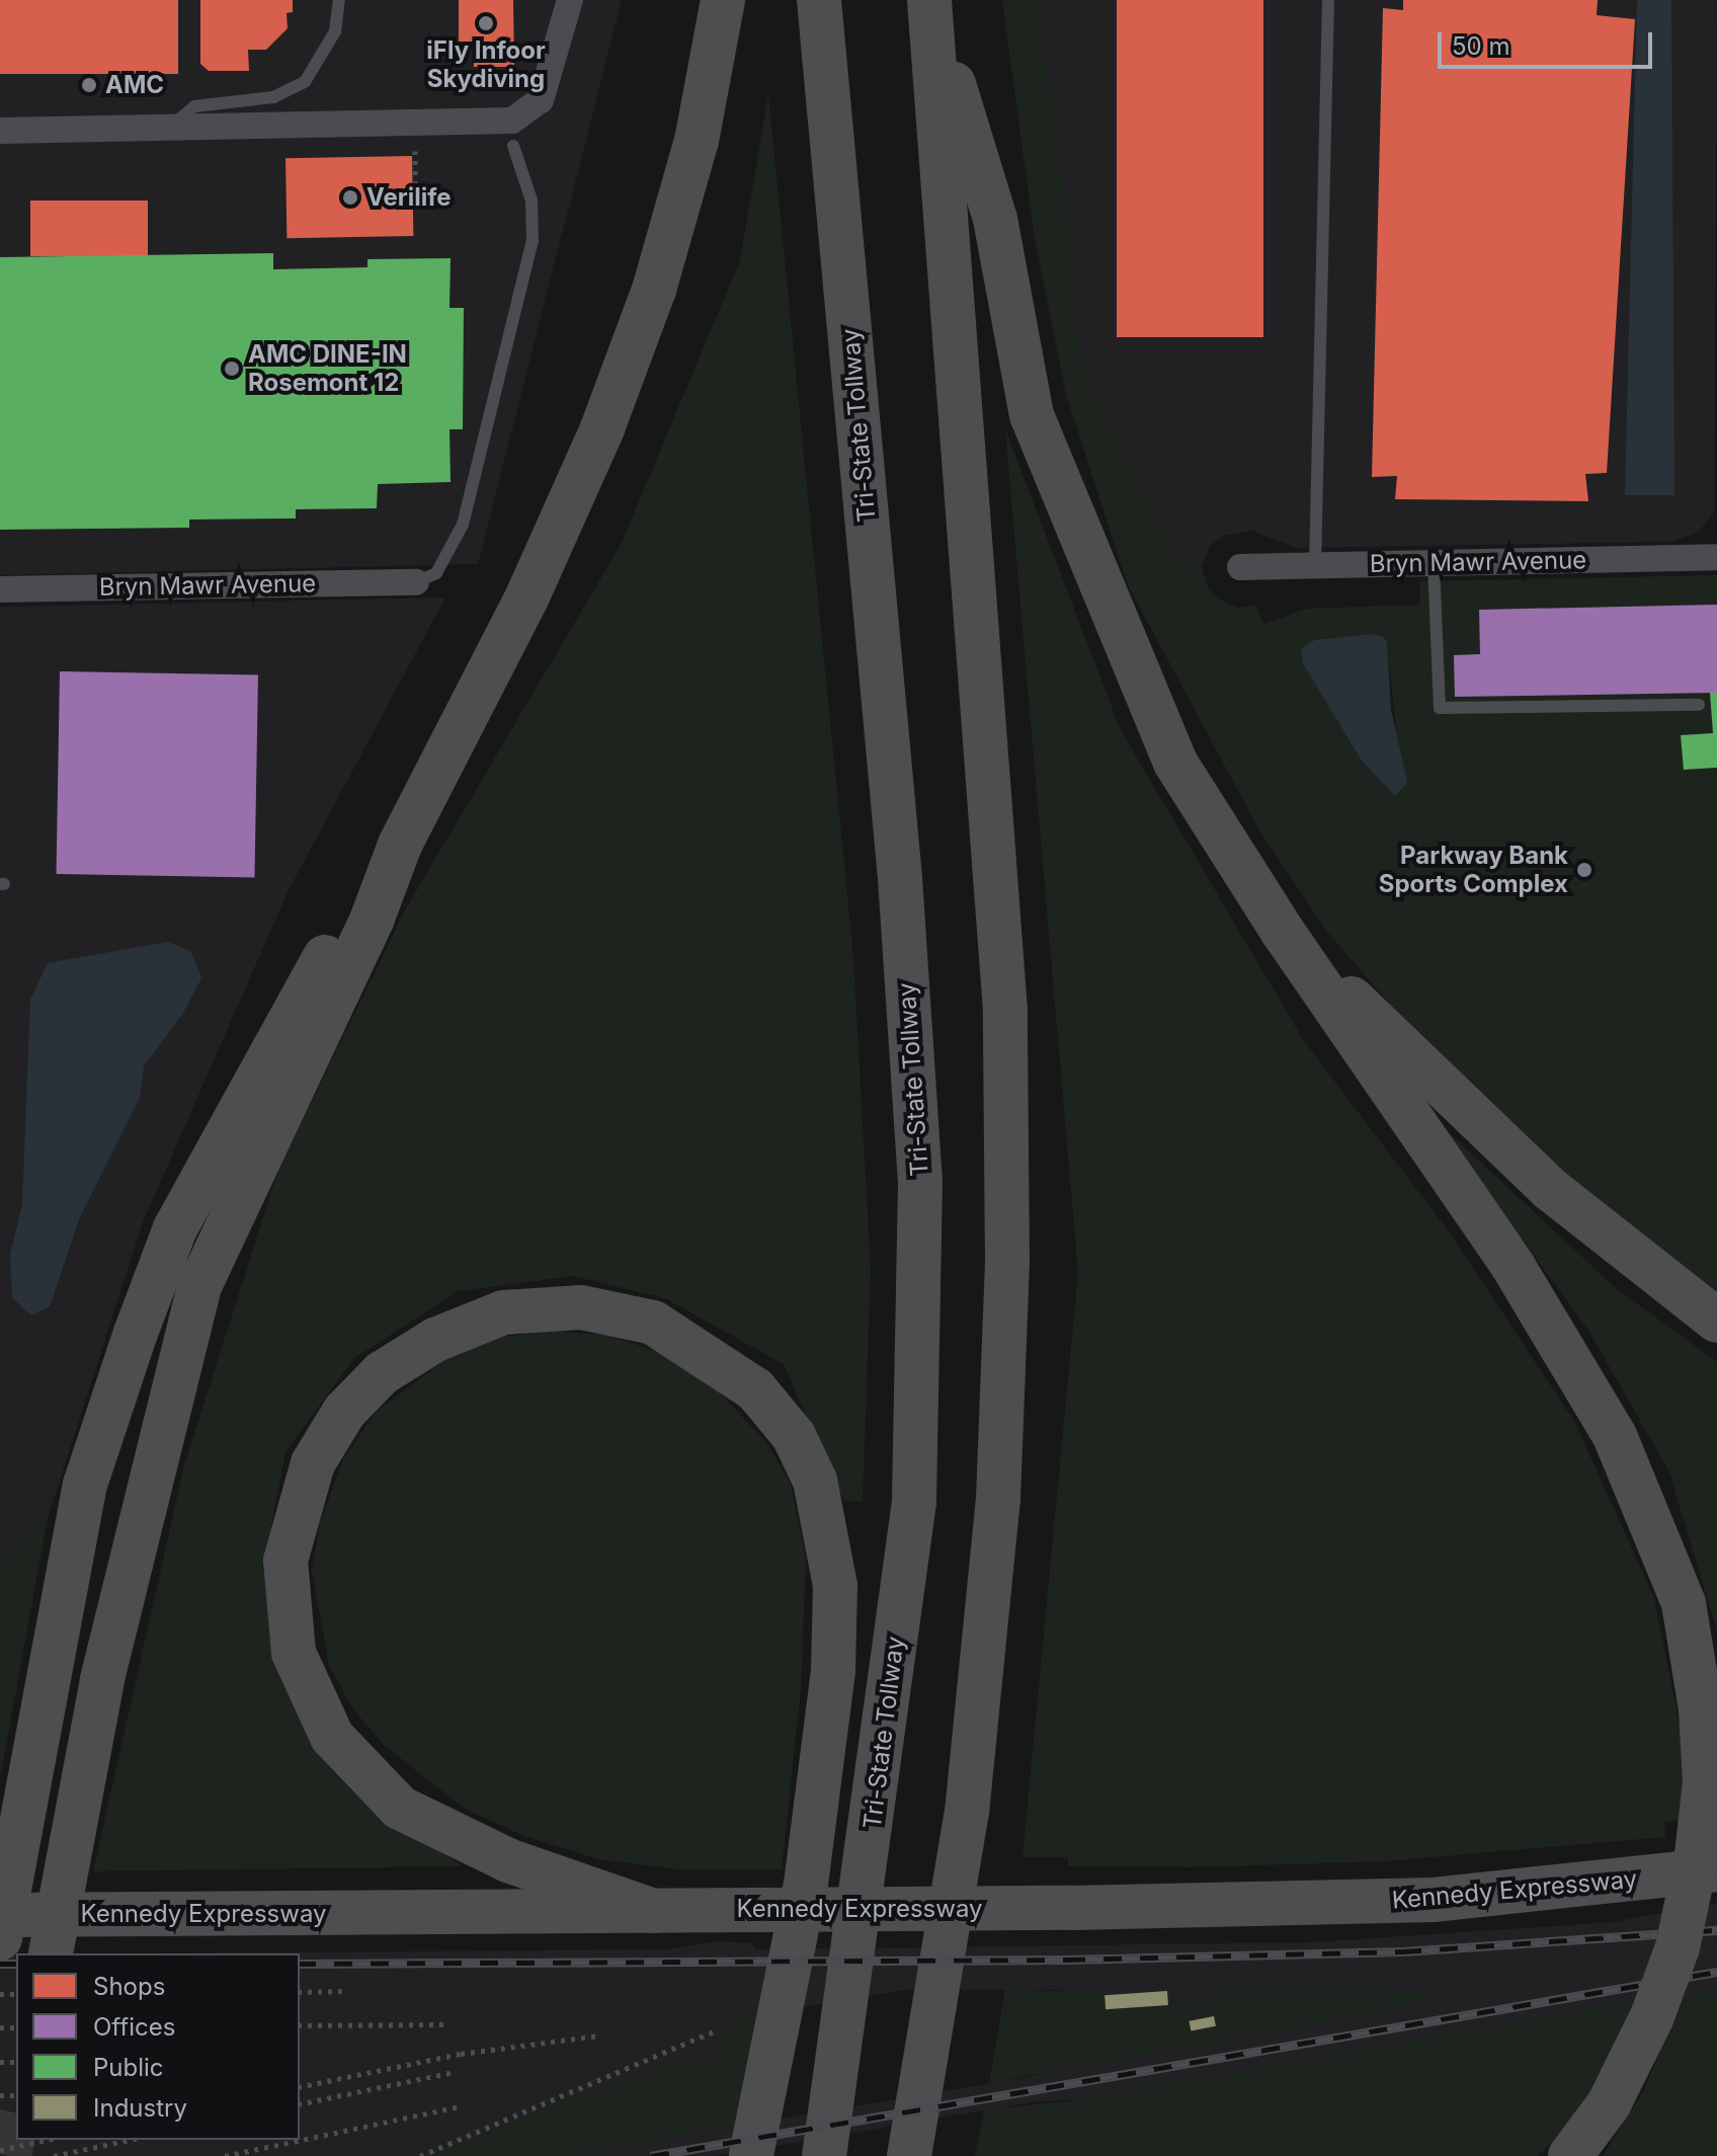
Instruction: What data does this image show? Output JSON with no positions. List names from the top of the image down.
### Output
{
  "streets": {
    "highway": ["Tri-State Tollway", "Kennedy Expressway"],
    "street": ["Bryn Mawr Avenue"]
  },
  "places": [
    "iFly Infoor Skydiving",
    "AMC",
    "Verilife",
    "AMC DINE-IN Rosemont 12",
    "Parkway Bank Sports Complex"
  ],
  "legend": [
    "Shops",
    "Offices",
    "Public",
    "Industry"
  ],
  "scale_bar": "50 m"
}
